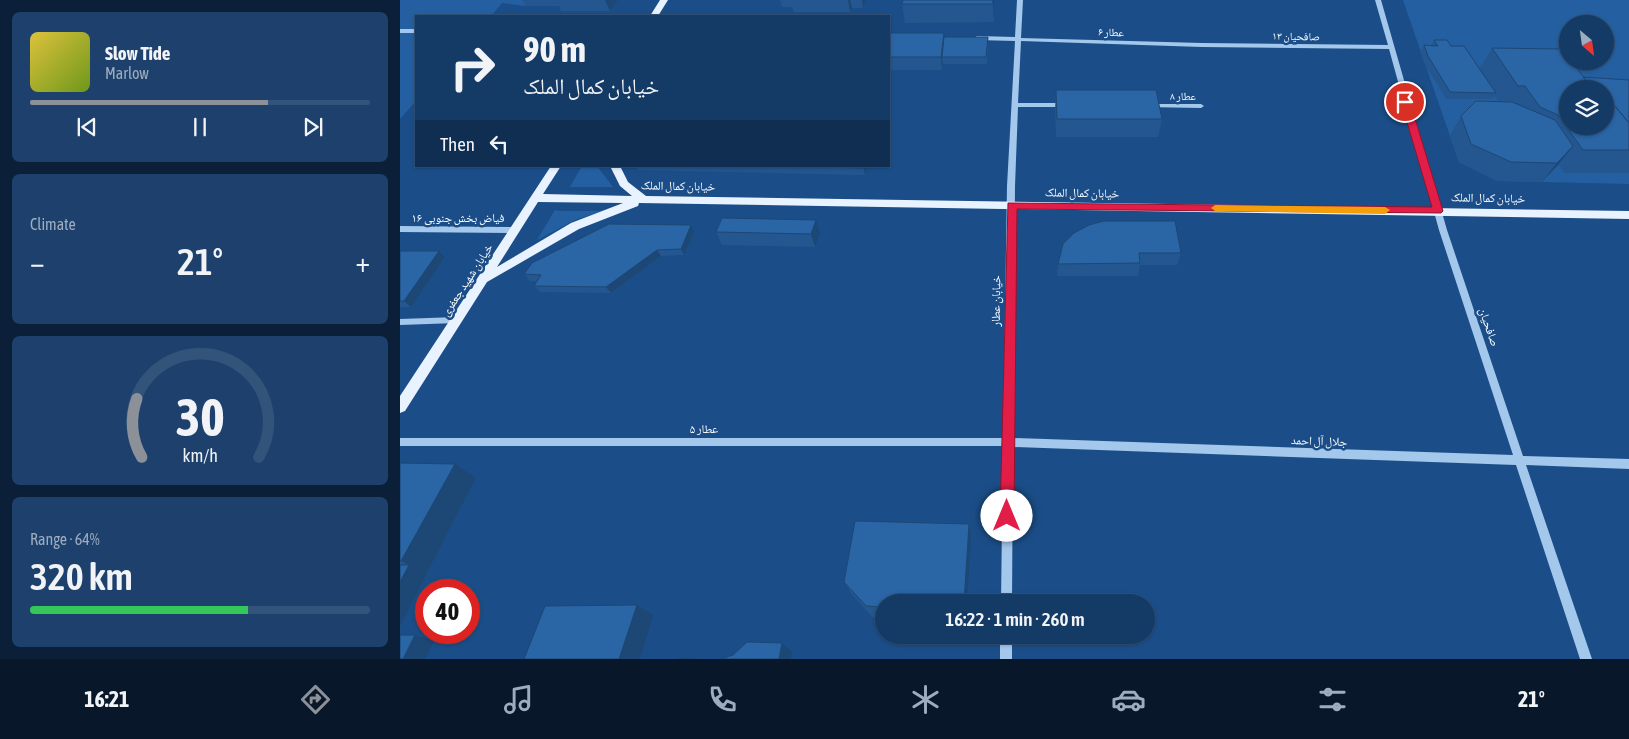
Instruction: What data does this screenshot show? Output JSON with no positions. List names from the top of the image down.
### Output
{
  "streets": {
    "main road": ["خیابان کمال الملک", "خیابان شهید جعفری"],
    "street": [
      "عطار ۶",
      "صافحیان ۱۳",
      "عطار ۸",
      "فیاض بخش جنوبی ۱۶",
      "خیابان عطار",
      "صافحیان",
      "عطار ۵",
      "جلال آل احمد"
    ]
  },
  "crossings": [
    ["عطار ۶", "صافحیان ۱۳"],
    ["عطار ۶", "خیابان عطار"],
    ["صافحیان ۱۳", "صافحیان"],
    ["خیابان کمال الملک", "خیابان شهید جعفری"],
    ["خیابان کمال الملک", "خیابان عطار"],
    ["خیابان کمال الملک", "صافحیان"],
    ["فیاض بخش جنوبی ۱۶", "خیابان شهید جعفری"],
    ["خیابان عطار", "عطار ۵"],
    ["خیابان عطار", "جلال آل احمد"],
    ["صافحیان", "جلال آل احمد"],
    ["عطار ۵", "جلال آل احمد"]
  ],
  "north": "bottom right",
  "page": {
    "turn": ["90 m", "خیابان کمال الملک"],
    "song": ["Slow Tide", "Marlow"],
    "then": "Then",
    "tile": [
      "Climate",
      ["Range · 64%", "320 km"]
    ],
    "heat": ["−", "21°", "+"],
    "limit": "40",
    "trip": "16:22 · 1 min · 260 m",
    "tabs": ["16:21", "21°"],
    "gauge": ["30", "km/h"]
  }
}
